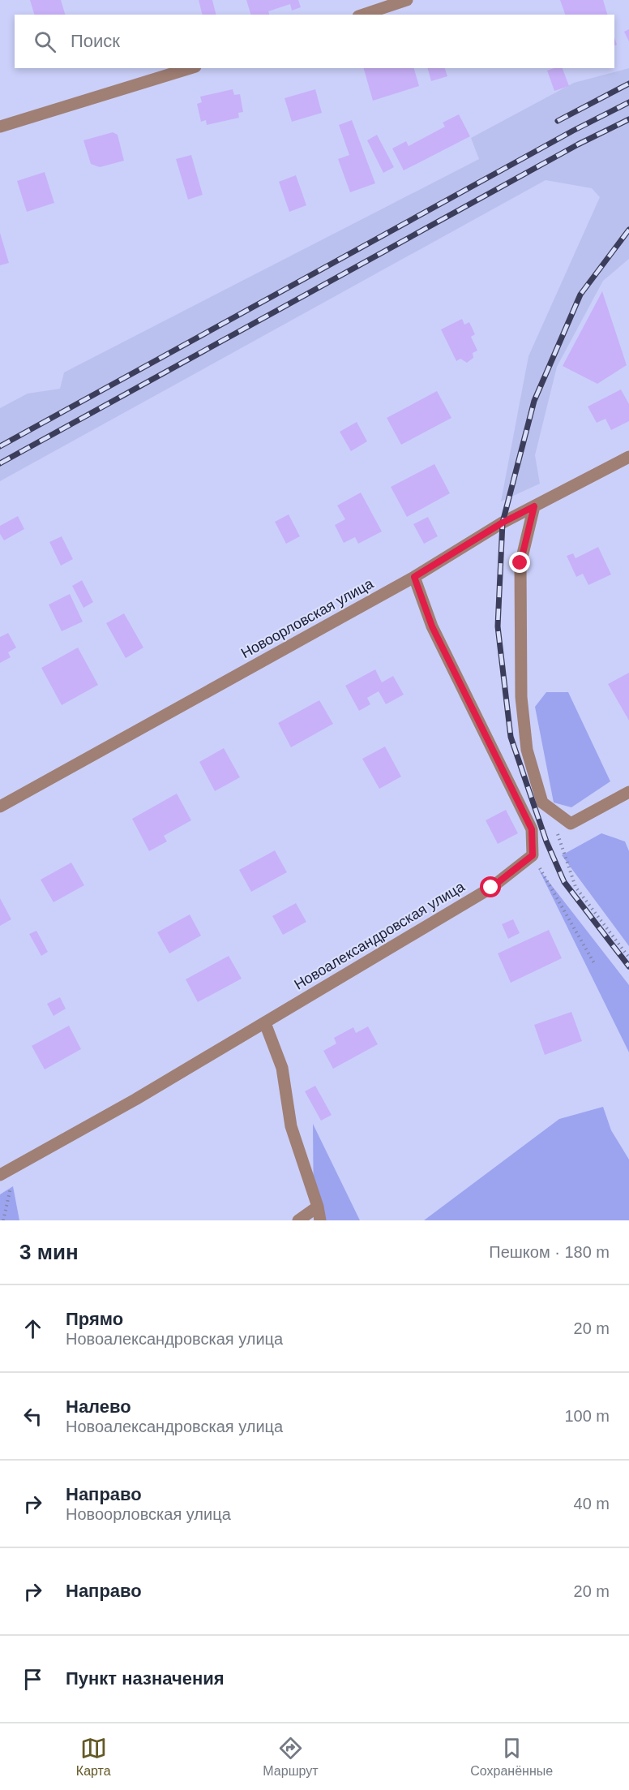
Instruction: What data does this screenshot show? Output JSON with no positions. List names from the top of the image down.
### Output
{
  "streets": {
    "street": ["Новоорловская улица", "Новоалександровская улица"]
  },
  "page": {
    "search": "Поиск",
    "heading": ["3 мин", "Пешком · 180 m"],
    "list": [
      ["Прямо", "Новоалександровская улица", "20 m"],
      ["Налево", "Новоалександровская улица", "100 m"],
      ["Направо", "Новоорловская улица", "40 m"],
      ["Направо", "20 m"],
      "Пункт назначения"
    ],
    "nav": ["Карта", "Маршрут", "Сохранённые"]
  }
}
